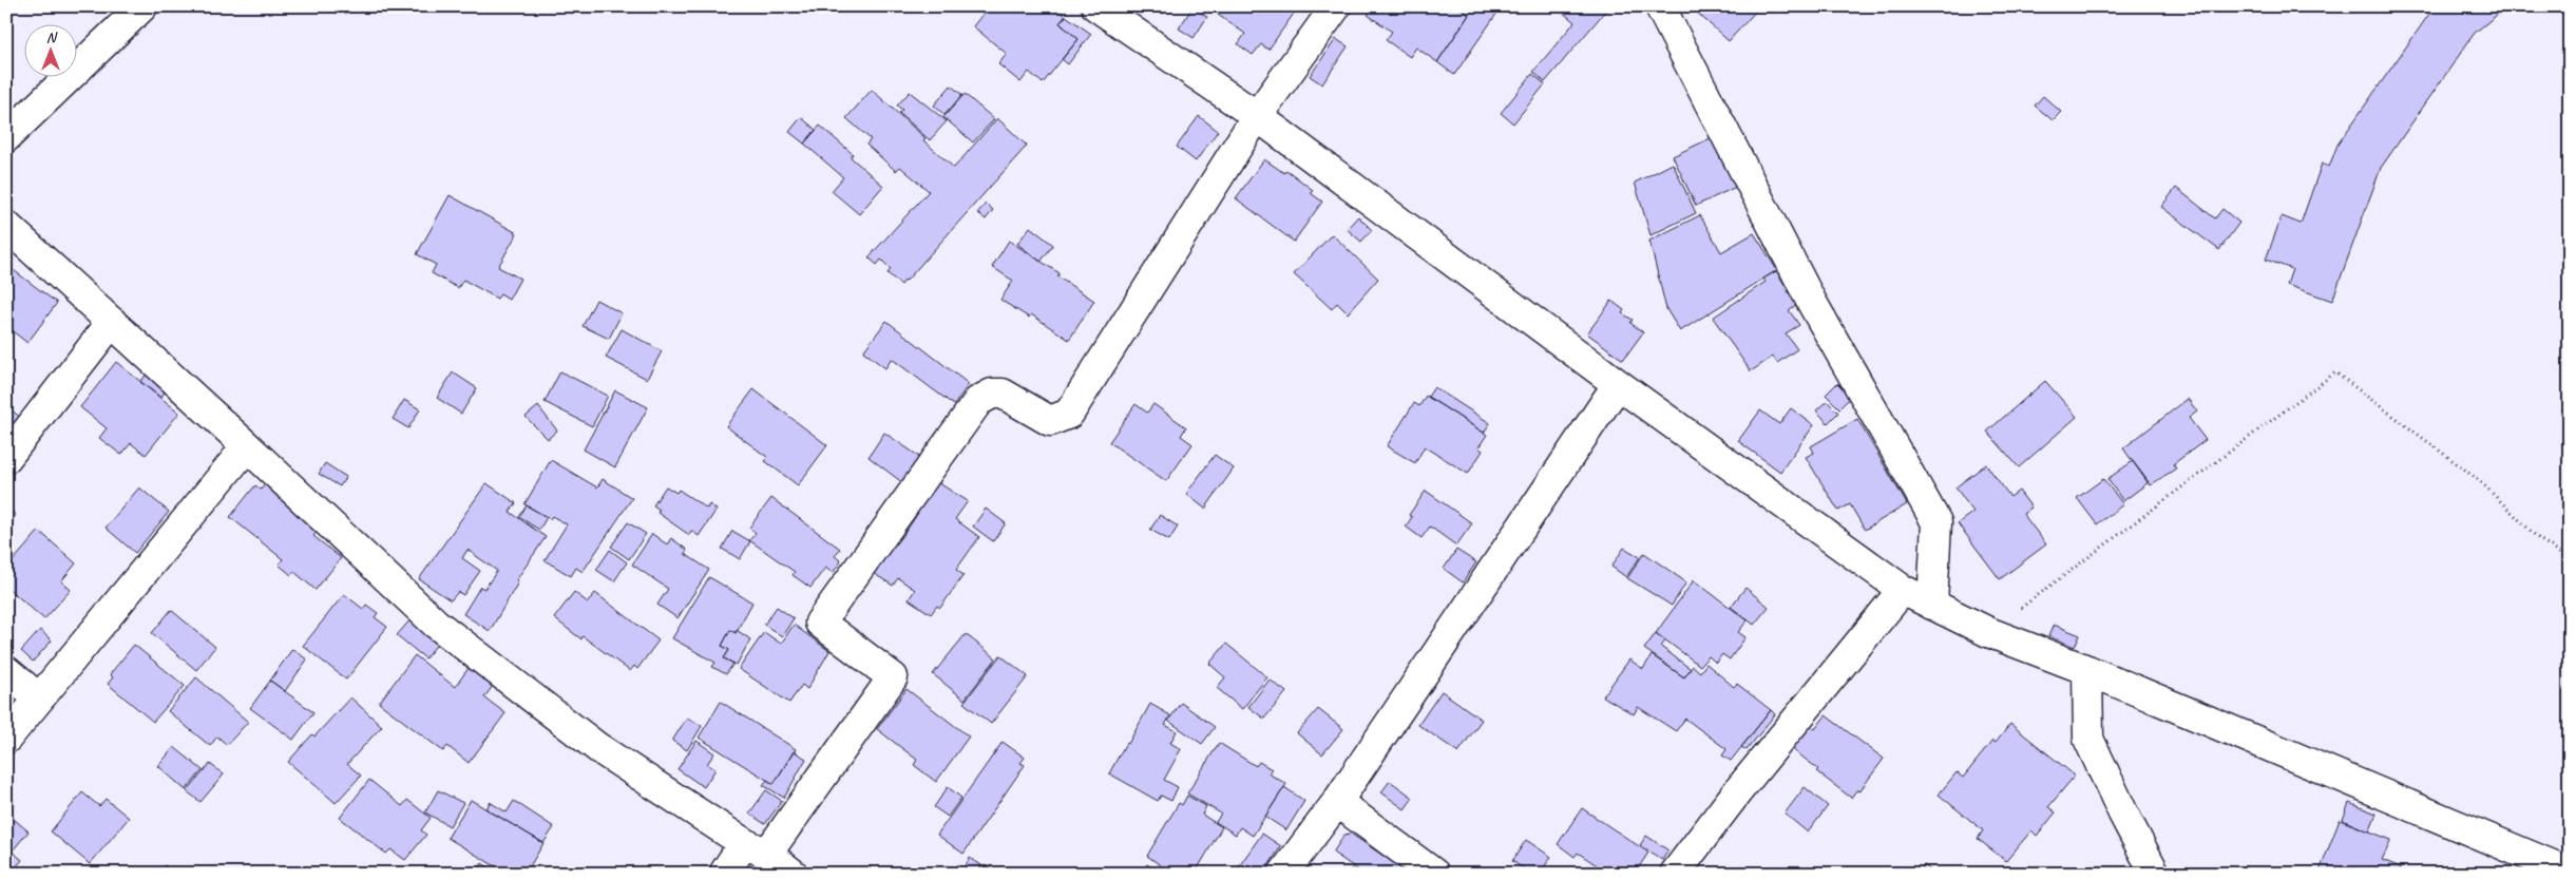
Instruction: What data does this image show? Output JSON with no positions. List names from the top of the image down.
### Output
{
  "north": "top"
}
